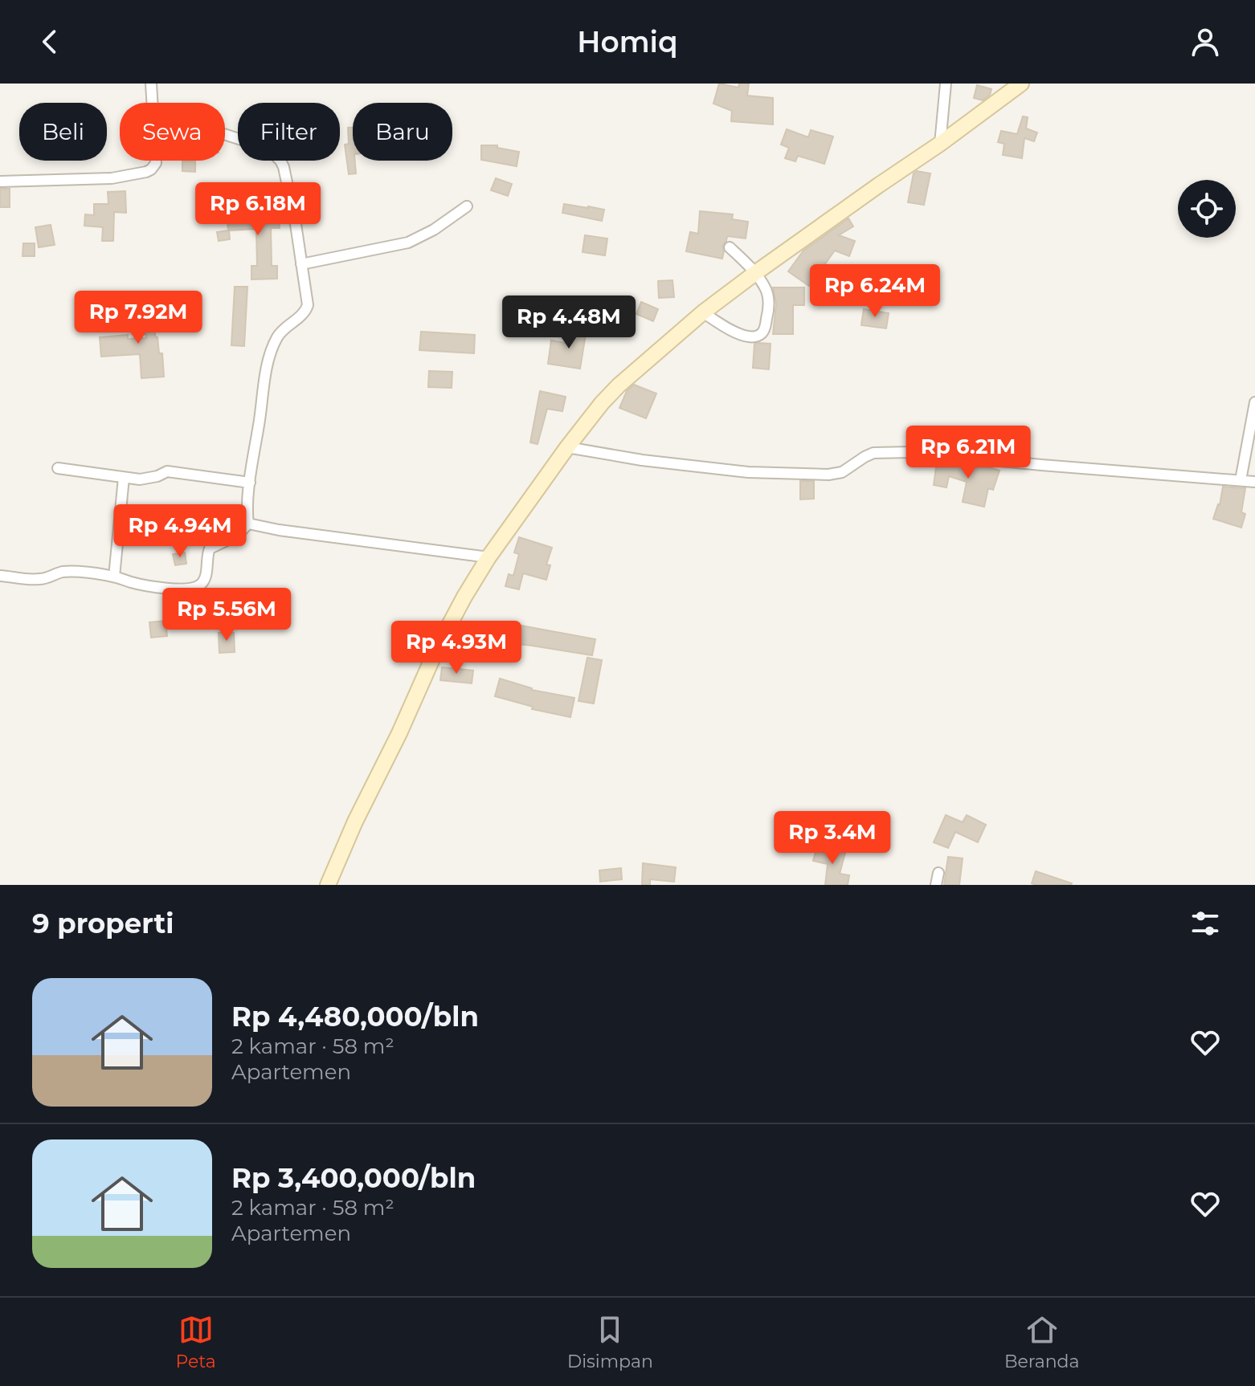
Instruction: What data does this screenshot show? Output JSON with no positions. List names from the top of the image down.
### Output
{
  "page": {
    "header": "Homiq",
    "chip": [
      "Beli",
      "Sewa",
      "Filter",
      "Baru"
    ],
    "price": [
      "Rp 6.18M",
      "Rp 6.24M",
      "Rp 7.92M",
      "Rp 4.48M",
      "Rp 6.21M",
      "Rp 4.94M",
      "Rp 5.56M",
      "Rp 4.93M",
      "Rp 3.4M"
    ],
    "heading": "9 properti",
    "list": [
      {
        "name": "Rp 4,480,000/bln",
        "note": "2 kamar · 58 m² · Apartemen"
      },
      {
        "name": "Rp 3,400,000/bln",
        "note": "2 kamar · 58 m² · Apartemen"
      }
    ],
    "tabs": ["Peta", "Disimpan", "Beranda"]
  }
}
